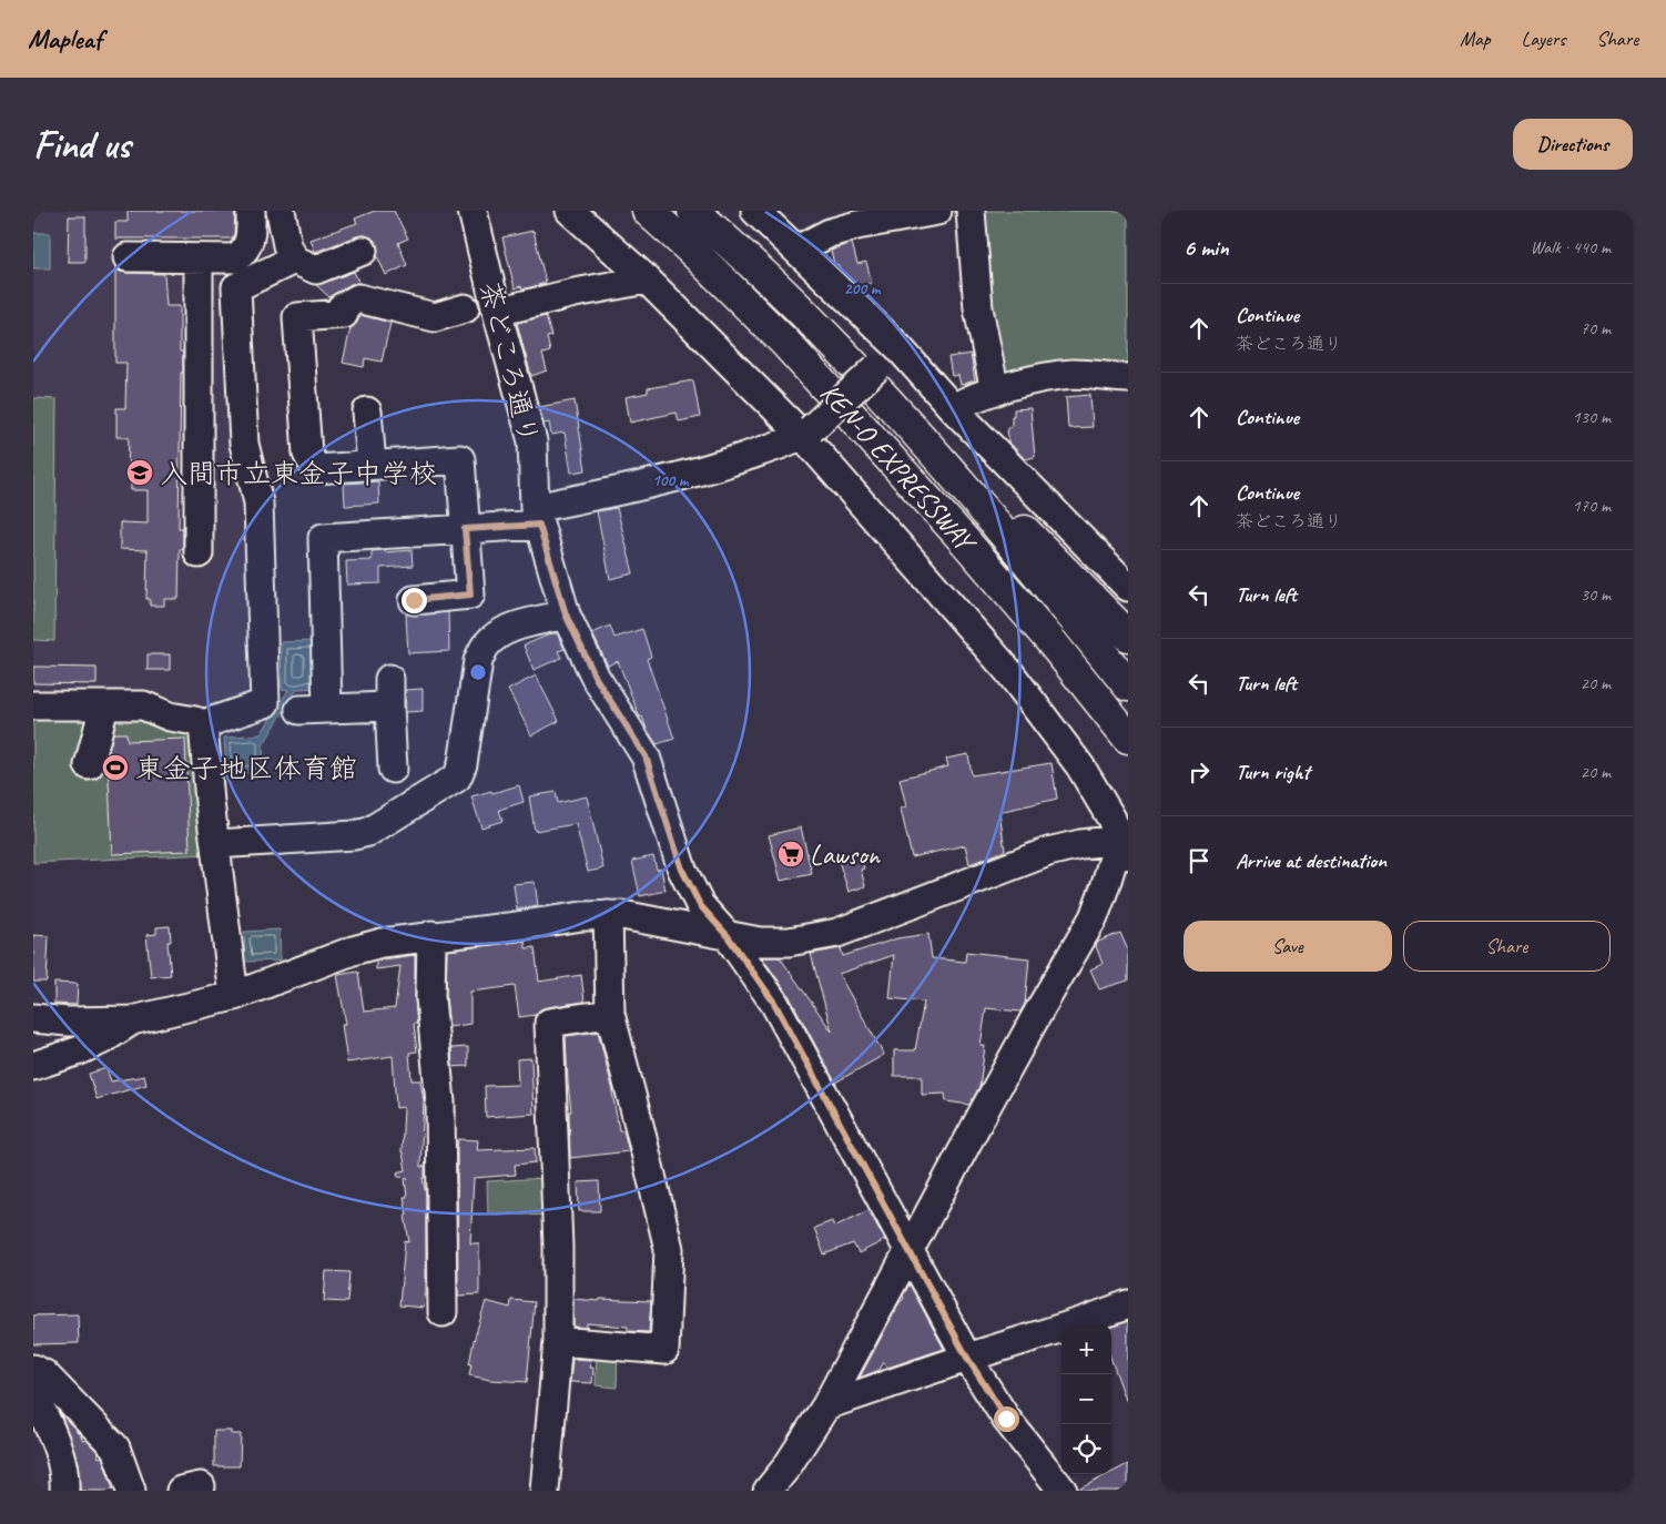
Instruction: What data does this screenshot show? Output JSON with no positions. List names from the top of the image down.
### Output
{
  "streets": {
    "highway": ["KEN-O EXPRESSWAY"],
    "street": ["茶どころ通り"]
  },
  "places": {
    "school or university": ["入間市立東金子中学校"],
    "sports": ["東金子地区体育館"],
    "supermarket": ["Lawson"]
  },
  "page": {
    "header": "Mapleaf",
    "nav": ["Map", "Layers", "Share"],
    "buttons": [
      "Directions",
      ["Save", "Share"]
    ],
    "title": "Find us",
    "heading": ["6 min", "Walk · 440 m"],
    "list": [
      ["Continue", "茶どころ通り", "70 m"],
      ["Continue", "130 m"],
      ["Continue", "茶どころ通り", "170 m"],
      ["Turn left", "30 m"],
      ["Turn left", "20 m"],
      ["Turn right", "20 m"],
      "Arrive at destination"
    ],
    "map_buttons": ["+", "−"]
  },
  "rings": ["200 m", "100 m"]
}
